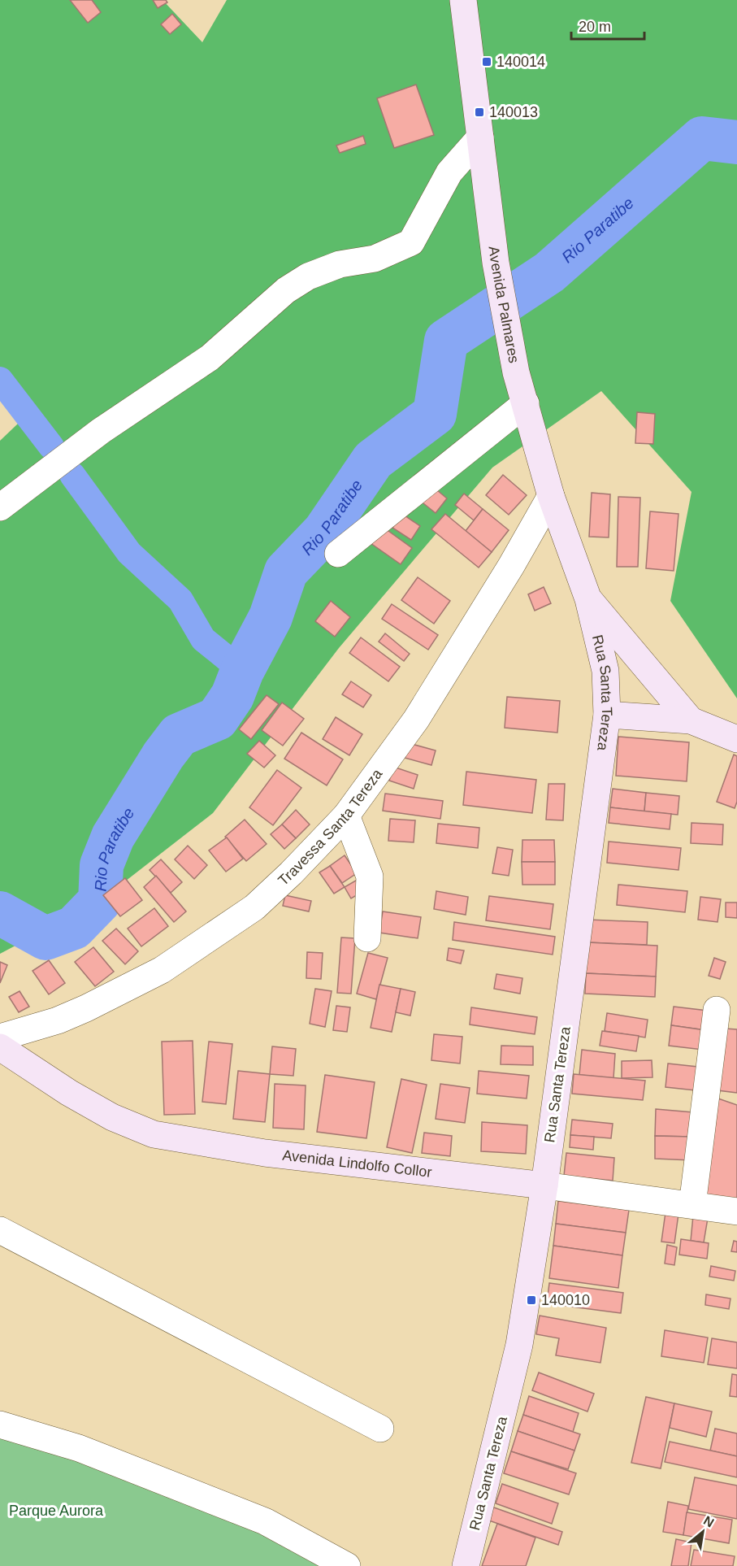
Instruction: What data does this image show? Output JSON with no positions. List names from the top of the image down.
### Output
{
  "streets": {
    "main road": ["Avenida Palmares", "Rua Santa Tereza", "Avenida Lindolfo Collor"],
    "street": ["Travessa Santa Tereza"]
  },
  "crossings": [
    ["Avenida Palmares", "Rua Santa Tereza"],
    ["Avenida Palmares", "Travessa Santa Tereza"],
    ["Rua Santa Tereza", "Avenida Lindolfo Collor"]
  ],
  "water": ["Rio Paratibe"],
  "parks": ["Parque Aurora"],
  "places": {
    "transit": ["140014", "140013", "140010"]
  },
  "scale_bar": "20 m",
  "north": "top right"
}
